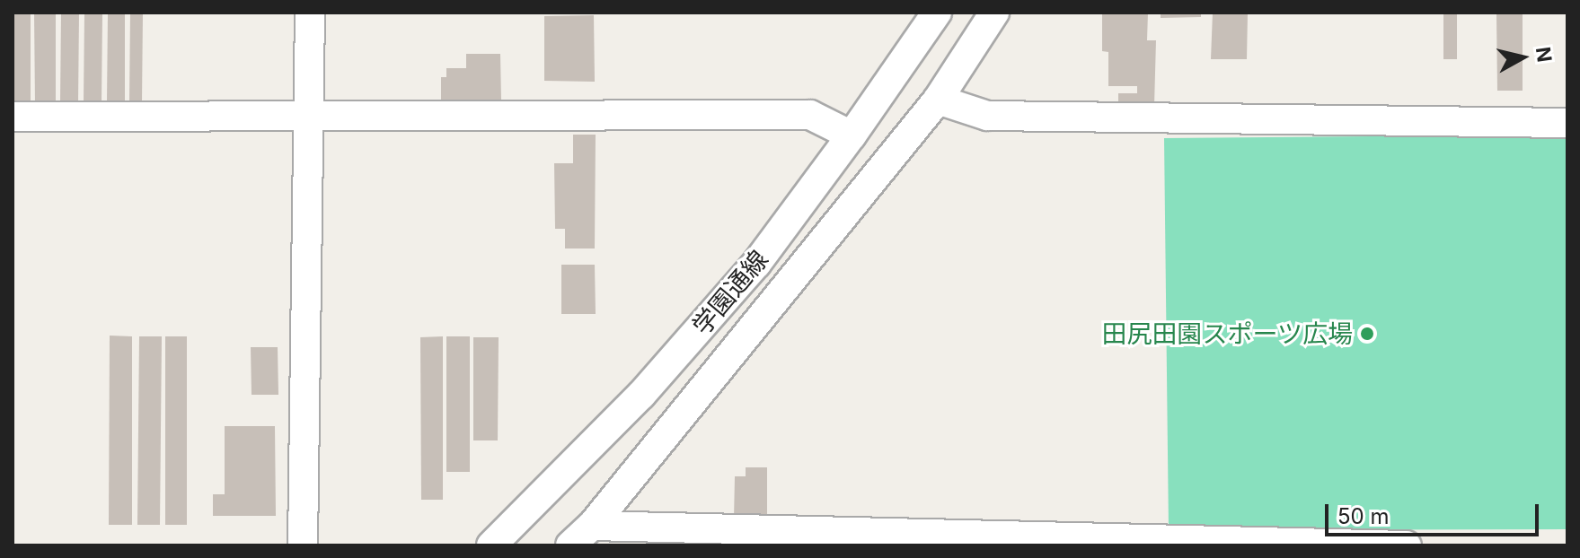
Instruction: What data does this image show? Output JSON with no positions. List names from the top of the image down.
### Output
{
  "streets": {
    "street": ["学園通線"]
  },
  "places": ["田尻田園スポーツ広場"],
  "scale_bar": "50 m",
  "north": "right"
}
